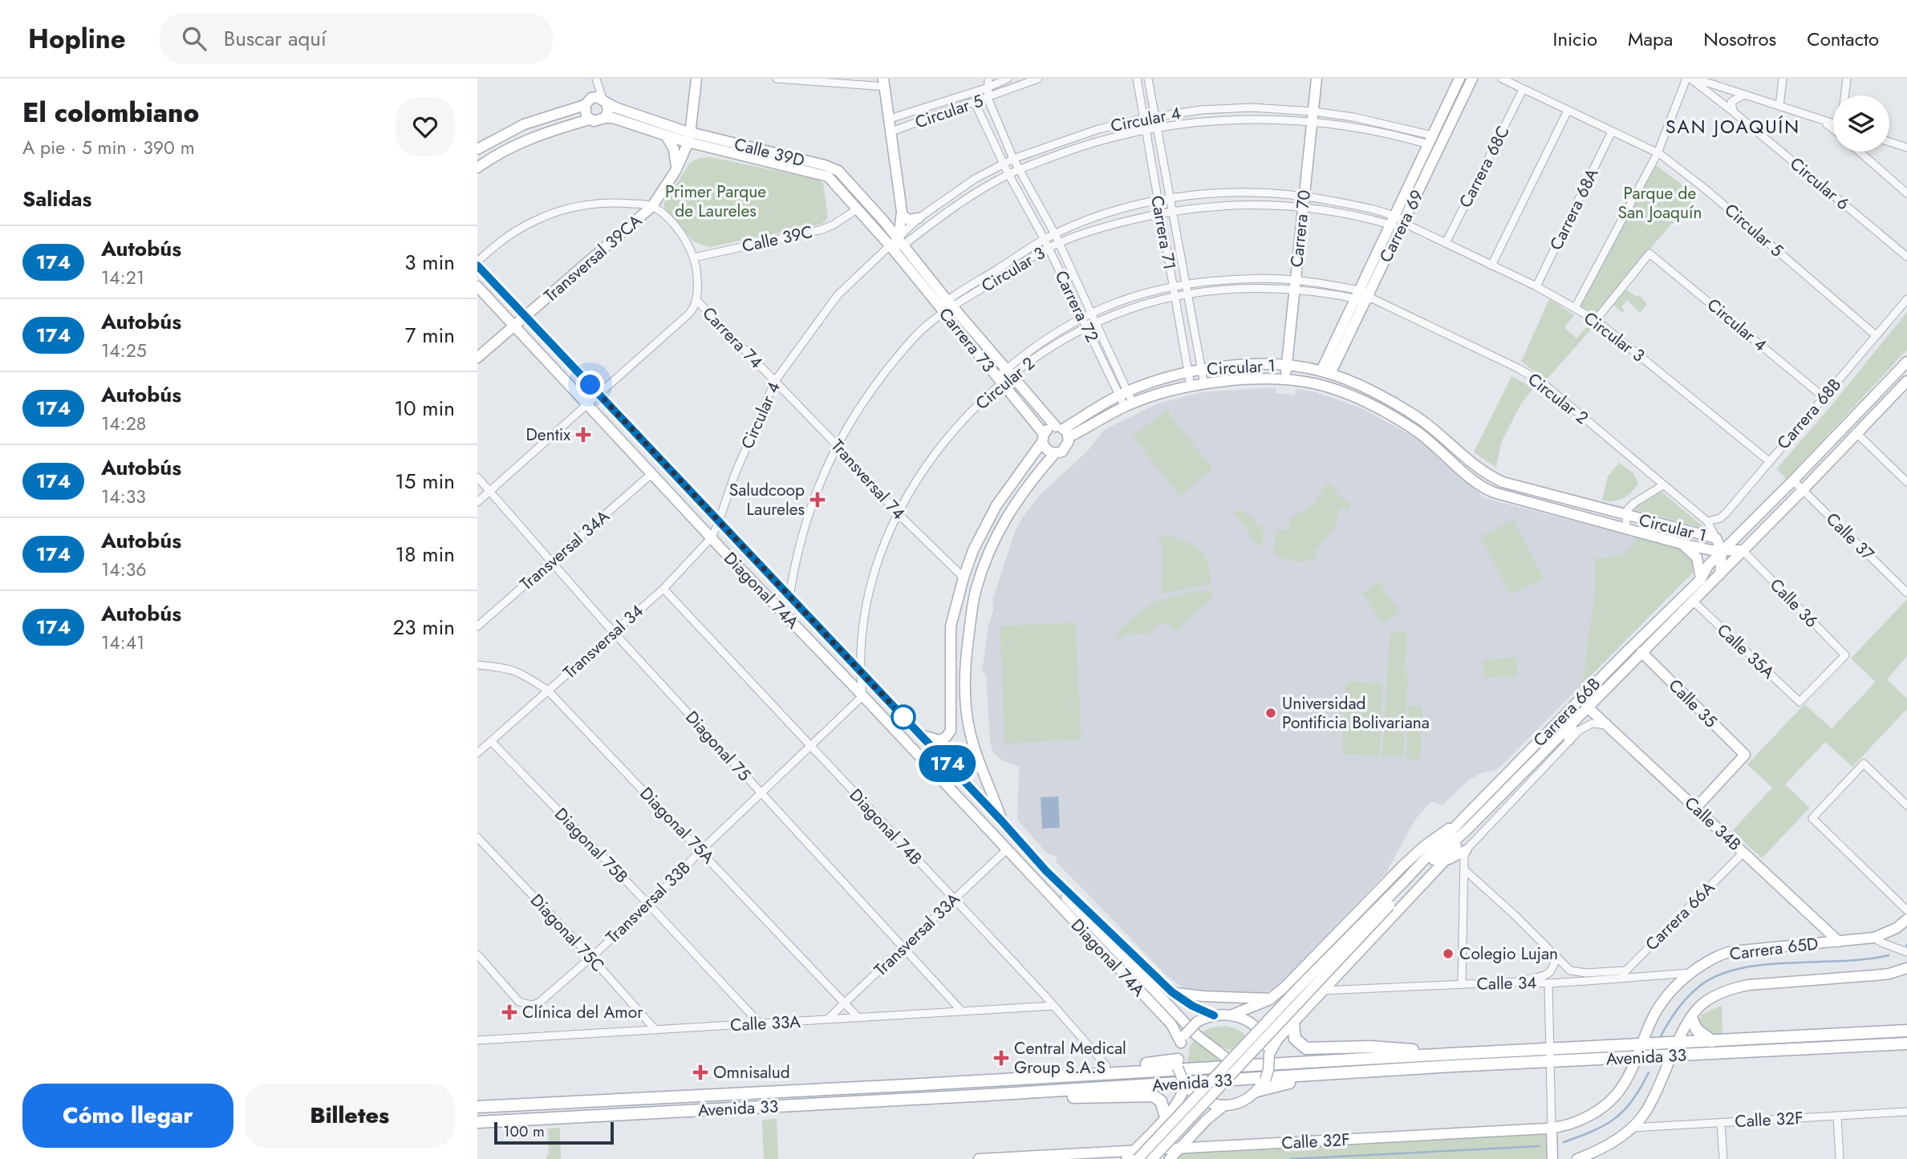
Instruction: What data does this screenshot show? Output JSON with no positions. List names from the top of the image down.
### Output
{
  "streets": {
    "main road": ["Avenida 33"],
    "street": [
      "Circular 5",
      "Circular 4",
      "Calle 39D",
      "Carrera 68C",
      "Circular 6",
      "Carrera 68A",
      "Carrera 69",
      "Carrera 70",
      "Carrera 71",
      "Calle 39C",
      "Transversal 39CA",
      "Circular 3",
      "Carrera 72",
      "Carrera 74",
      "Carrera 73",
      "Circular 1",
      "Circular 2",
      "Carrera 68B",
      "Transversal 74",
      "Calle 37",
      "Transversal 34A",
      "Diagonal 74A",
      "Calle 36",
      "Transversal 34",
      "Calle 35A",
      "Calle 35",
      "Carrera 66B",
      "Diagonal 75",
      "Calle 34B",
      "Diagonal 75A",
      "Diagonal 74B",
      "Diagonal 75B",
      "Transversal 33B",
      "Carrera 66A",
      "Diagonal 75C",
      "Transversal 33A",
      "Carrera 65D",
      "Calle 34",
      "Calle 33A",
      "Calle 32F"
    ]
  },
  "crossings": [
    ["Circular 5", "Carrera 68C"],
    ["Circular 5", "Carrera 68A"],
    ["Circular 5", "Carrera 72"],
    ["Circular 5", "Carrera 68B"],
    ["Circular 4", "Calle 39D"],
    ["Circular 4", "Carrera 69"],
    ["Circular 4", "Carrera 70"],
    ["Circular 4", "Carrera 71"],
    ["Circular 4", "Circular 3"],
    ["Circular 4", "Carrera 72"],
    ["Circular 4", "Carrera 74"],
    ["Circular 4", "Carrera 73"],
    ["Circular 4", "Carrera 68B"],
    ["Circular 4", "Transversal 74"],
    ["Circular 4", "Diagonal 74A"],
    ["Circular 4", "Transversal 34"],
    ["Calle 39D", "Calle 39C"],
    ["Calle 39D", "Transversal 39CA"],
    ["Calle 39D", "Carrera 73"],
    ["Carrera 68C", "Circular 3"],
    ["Carrera 68A", "Circular 3"],
    ["Carrera 69", "Circular 3"],
    ["Carrera 69", "Circular 1"],
    ["Carrera 69", "Circular 2"],
    ["Carrera 70", "Circular 3"],
    ["Carrera 70", "Circular 1"],
    ["Carrera 70", "Circular 2"],
    ["Carrera 71", "Circular 3"],
    ["Carrera 71", "Circular 1"],
    ["Carrera 71", "Circular 2"],
    ["Calle 39C", "Carrera 74"],
    ["Transversal 39CA", "Diagonal 74A"],
    ["Circular 3", "Carrera 72"],
    ["Circular 3", "Carrera 73"],
    ["Circular 3", "Carrera 68B"],
    ["Circular 3", "Transversal 74"],
    ["Circular 3", "Diagonal 74A"],
    ["Carrera 72", "Circular 1"],
    ["Carrera 72", "Circular 2"],
    ["Carrera 74", "Transversal 74"],
    ["Carrera 73", "Circular 1"],
    ["Carrera 73", "Circular 2"],
    ["Circular 1", "Circular 2"],
    ["Circular 1", "Carrera 66B"],
    ["Circular 2", "Carrera 68B"],
    ["Circular 2", "Transversal 74"],
    ["Circular 2", "Diagonal 74A"],
    ["Circular 2", "Transversal 33B"],
    ["Calle 37", "Carrera 66B"],
    ["Transversal 34A", "Diagonal 74A"],
    ["Transversal 34A", "Diagonal 75"],
    ["Diagonal 74A", "Transversal 34"],
    ["Diagonal 74A", "Transversal 33B"],
    ["Diagonal 74A", "Transversal 33A"],
    ["Calle 36", "Calle 35A"],
    ["Calle 36", "Carrera 66B"],
    ["Transversal 34", "Diagonal 75"],
    ["Transversal 34", "Diagonal 75A"],
    ["Transversal 34", "Diagonal 74B"],
    ["Transversal 34", "Diagonal 75B"],
    ["Calle 35A", "Carrera 66B"],
    ["Calle 35", "Carrera 66B"],
    ["Calle 35", "Calle 34B"],
    ["Carrera 66B", "Calle 34B"],
    ["Carrera 66B", "Avenida 33"],
    ["Diagonal 75", "Transversal 33B"],
    ["Diagonal 75", "Transversal 33A"],
    ["Diagonal 75", "Calle 33A"],
    ["Calle 34B", "Carrera 66A"],
    ["Calle 34B", "Carrera 65D"],
    ["Diagonal 75A", "Transversal 33B"],
    ["Diagonal 75A", "Transversal 33A"],
    ["Diagonal 75A", "Calle 33A"],
    ["Diagonal 74B", "Transversal 33B"],
    ["Diagonal 74B", "Transversal 33A"],
    ["Diagonal 74B", "Calle 33A"],
    ["Diagonal 75B", "Transversal 33B"],
    ["Diagonal 75B", "Calle 33A"],
    ["Transversal 33B", "Diagonal 75C"],
    ["Carrera 66A", "Calle 34"],
    ["Diagonal 75C", "Calle 33A"],
    ["Transversal 33A", "Calle 33A"],
    ["Carrera 65D", "Calle 34"],
    ["Carrera 65D", "Avenida 33"],
    ["Carrera 65D", "Calle 32F"]
  ],
  "districts": ["SAN JOAQUÍN"],
  "parks": ["Primer Parque de Laureles", "Parque de San Joaquín"],
  "places": {
    "health": [
      "Dentix",
      "Saludcoop Laureles",
      "Clínica del Amor",
      "Central Medical Group S.A.S",
      "Omnisalud"
    ],
    "other": ["Universidad Pontificia Bolivariana", "Colegio Lujan"]
  },
  "lines": ["bus line 174"],
  "scale_bar": "100 m",
  "page": {
    "header": "Hopline",
    "search": "Buscar aquí",
    "nav": [
      "Inicio",
      "Mapa",
      "Nosotros",
      "Contacto"
    ],
    "heading": [
      ["El colombiano", "A pie · 5 min · 390 m"],
      "Salidas"
    ],
    "on_map": "174",
    "list": [
      {
        "mark": "174",
        "name": "Autobús",
        "note": "14:21",
        "value": "3 min"
      },
      {
        "mark": "174",
        "name": "Autobús",
        "note": "14:25",
        "value": "7 min"
      },
      {
        "mark": "174",
        "name": "Autobús",
        "note": "14:28",
        "value": "10 min"
      },
      {
        "mark": "174",
        "name": "Autobús",
        "note": "14:33",
        "value": "15 min"
      },
      {
        "mark": "174",
        "name": "Autobús",
        "note": "14:36",
        "value": "18 min"
      },
      {
        "mark": "174",
        "name": "Autobús",
        "note": "14:41",
        "value": "23 min"
      }
    ],
    "buttons": ["Cómo llegar", "Billetes"],
    "scale": "100 m"
  }
}
